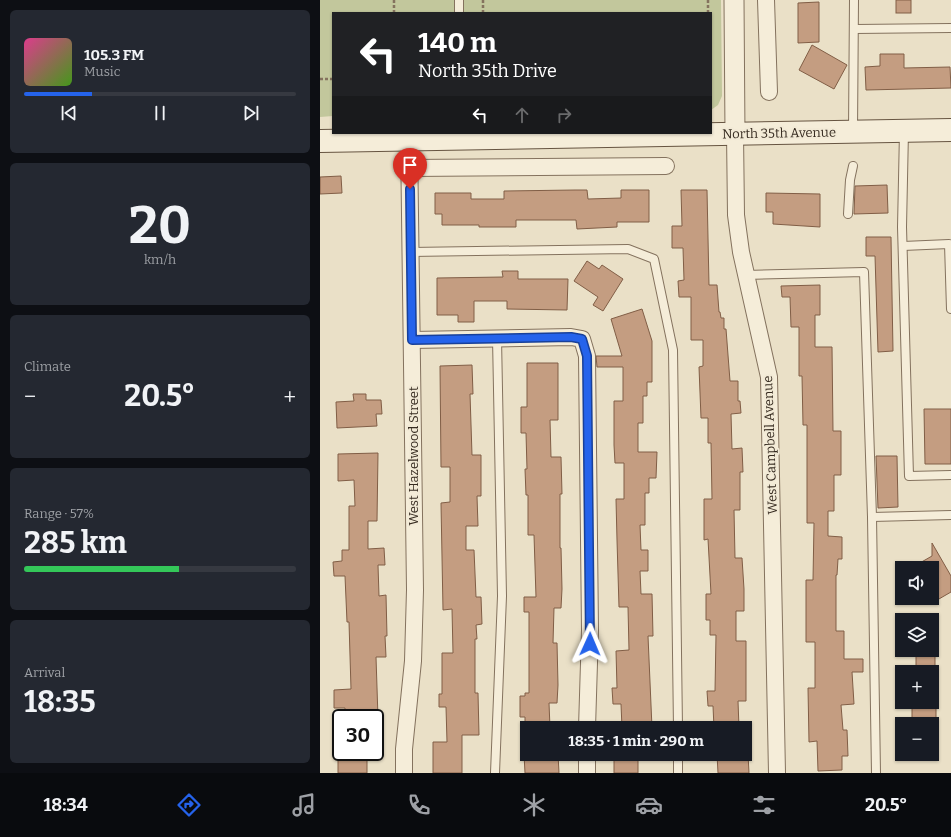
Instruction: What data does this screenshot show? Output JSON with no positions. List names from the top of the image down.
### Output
{
  "streets": {
    "main road": ["North 35th Avenue"],
    "street": ["West Campbell Avenue", "West Hazelwood Street"]
  },
  "crossings": [
    ["North 35th Avenue", "West Campbell Avenue"],
    ["North 35th Avenue", "West Hazelwood Street"]
  ],
  "page": {
    "turn": ["140 m", "North 35th Drive"],
    "song": ["105.3 FM", "Music"],
    "tile": [
      ["20", "km/h"],
      "Climate",
      ["Range · 57%", "285 km"],
      ["Arrival", "18:35"]
    ],
    "heat": ["−", "20.5°", "+"],
    "map_buttons": ["+", "−"],
    "limit": "30",
    "trip": "18:35 · 1 min · 290 m",
    "tabs": ["18:34", "20.5°"]
  }
}
